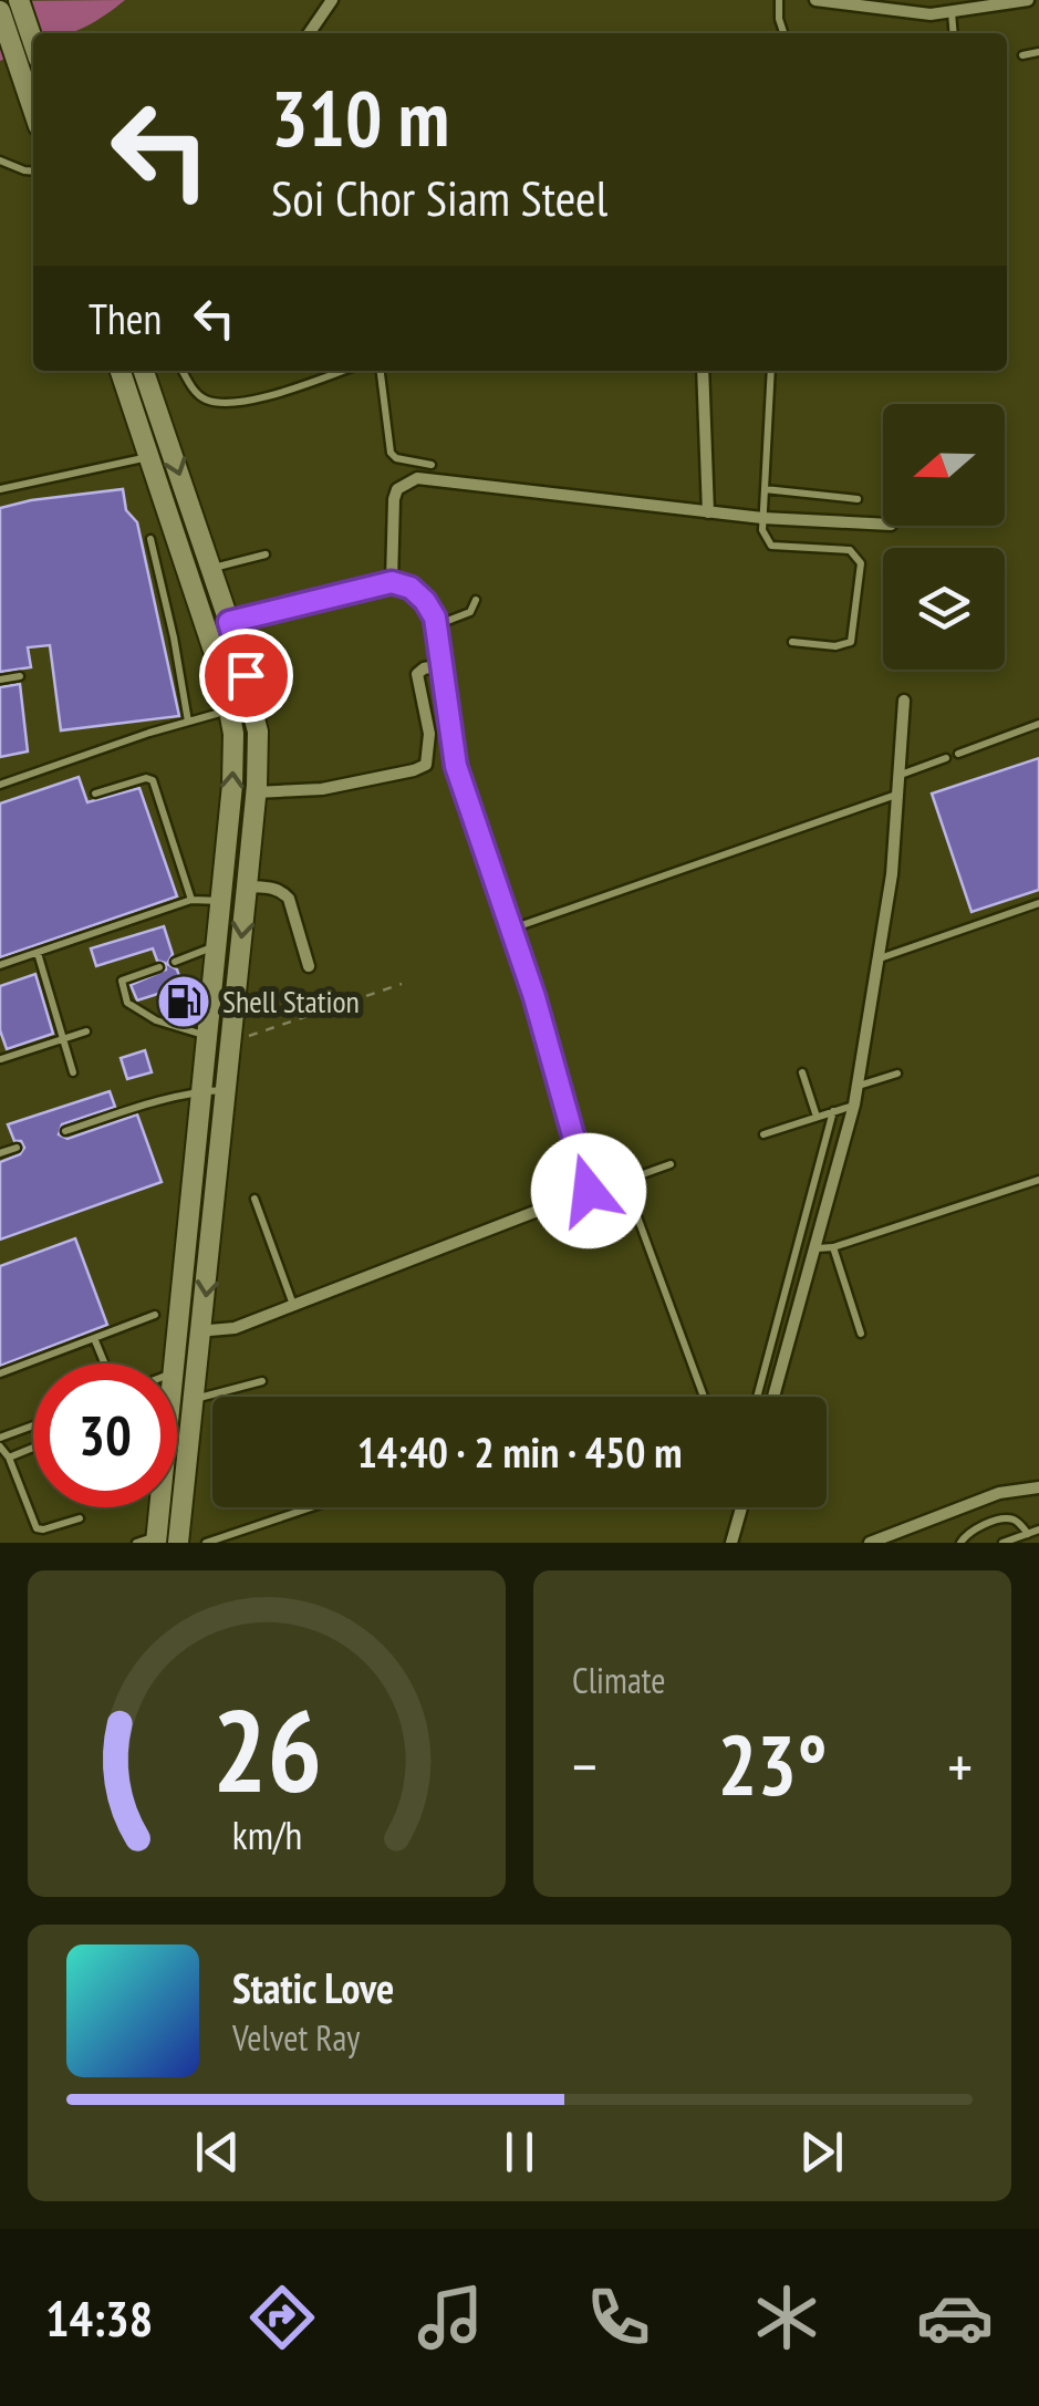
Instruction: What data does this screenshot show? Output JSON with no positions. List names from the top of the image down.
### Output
{
  "places": {
    "fuel station": ["Shell Station"]
  },
  "north": "left",
  "page": {
    "turn": ["310 m", "Soi Chor Siam Steel"],
    "then": "Then",
    "limit": "30",
    "trip": "14:40 · 2 min · 450 m",
    "tile": "Climate",
    "heat": ["−", "23°", "+"],
    "song": ["Static Love", "Velvet Ray"],
    "tabs": "14:38",
    "gauge": ["26", "km/h"]
  }
}
